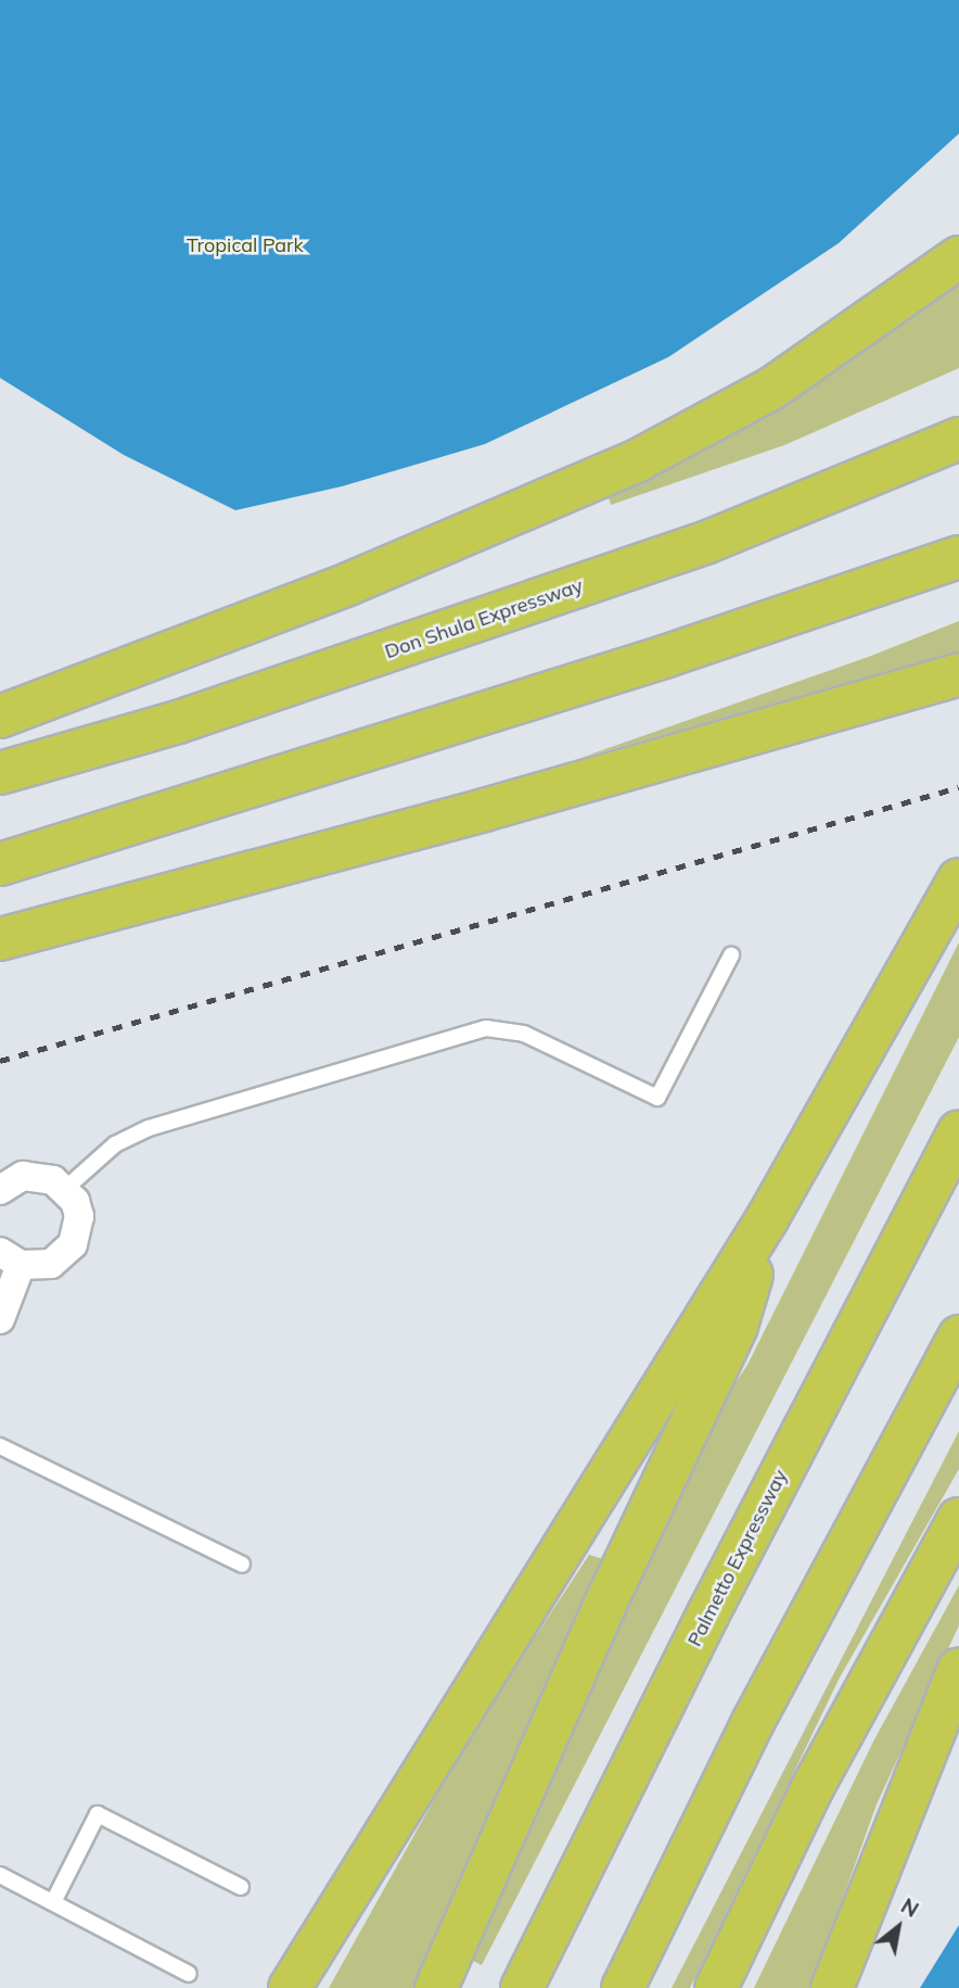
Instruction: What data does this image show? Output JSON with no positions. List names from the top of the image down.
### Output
{
  "streets": {
    "highway": ["Don Shula Expressway", "Palmetto Expressway"]
  },
  "parks": ["Tropical Park"],
  "north": "top right"
}
